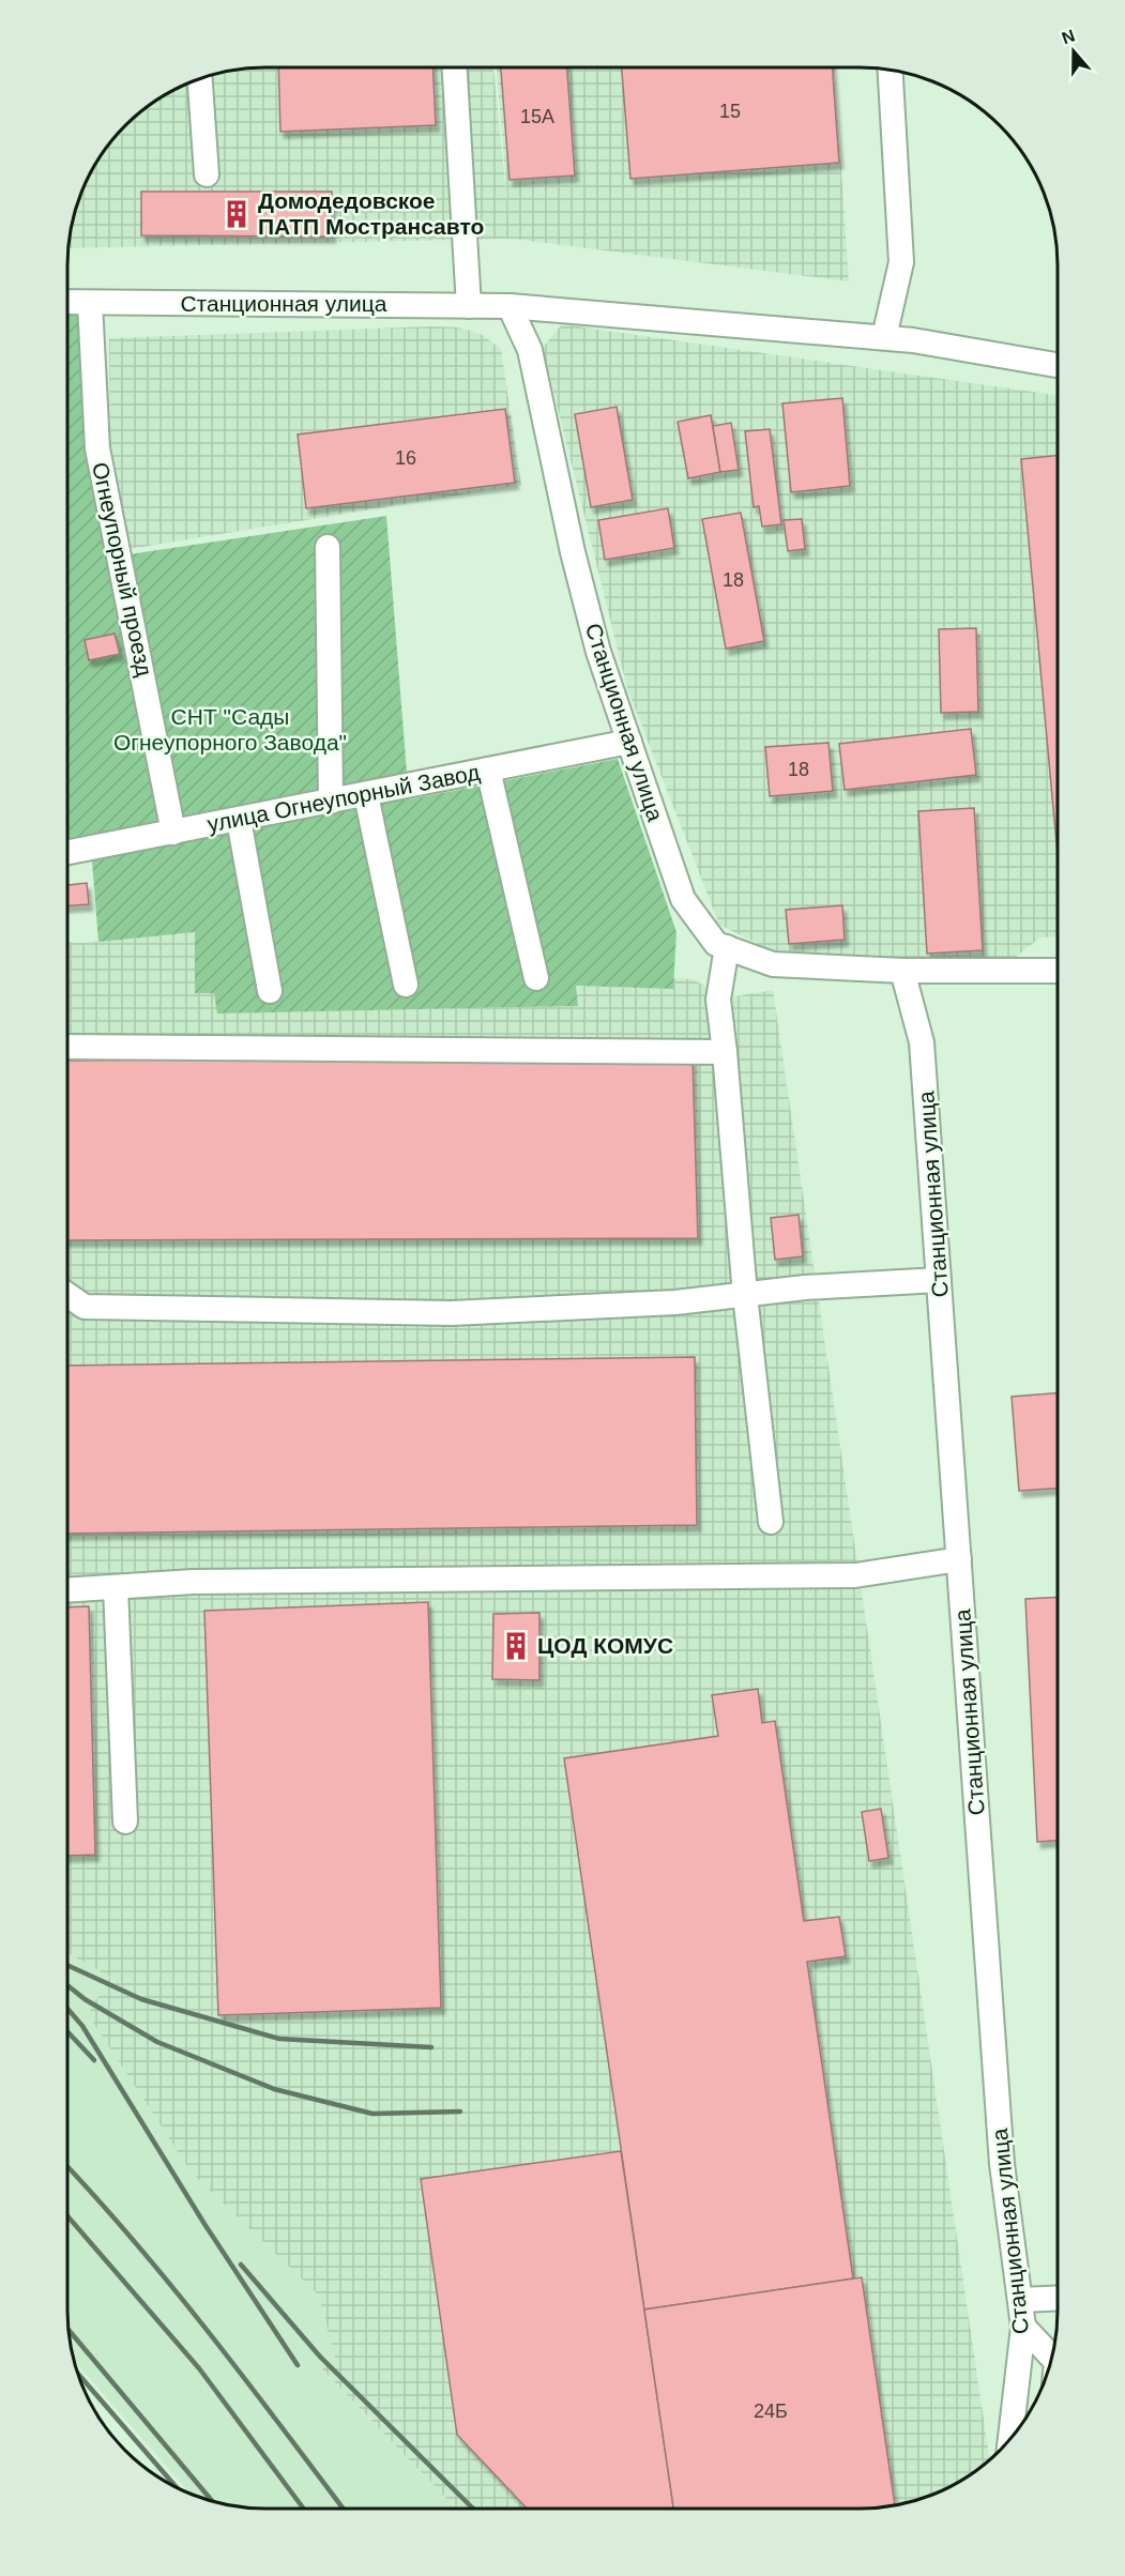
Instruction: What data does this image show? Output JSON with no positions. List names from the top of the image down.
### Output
{
  "streets": {
    "street": ["Станционная улица", "Огнеупорный проезд", "улица Огнеупорный Завод"]
  },
  "crossings": [
    ["Станционная улица", "Огнеупорный проезд"],
    ["Станционная улица", "улица Огнеупорный Завод"],
    ["Огнеупорный проезд", "улица Огнеупорный Завод"]
  ],
  "parks": ["СНТ \"Сады Огнеупорного Завода\""],
  "places": {
    "building": ["Домодедовское ПАТП Мострансавто", "ЦОД КОМУС"]
  },
  "house_numbers": [
    "15",
    "15А",
    "16",
    "18",
    "18",
    "24Б"
  ],
  "north": "top"
}
